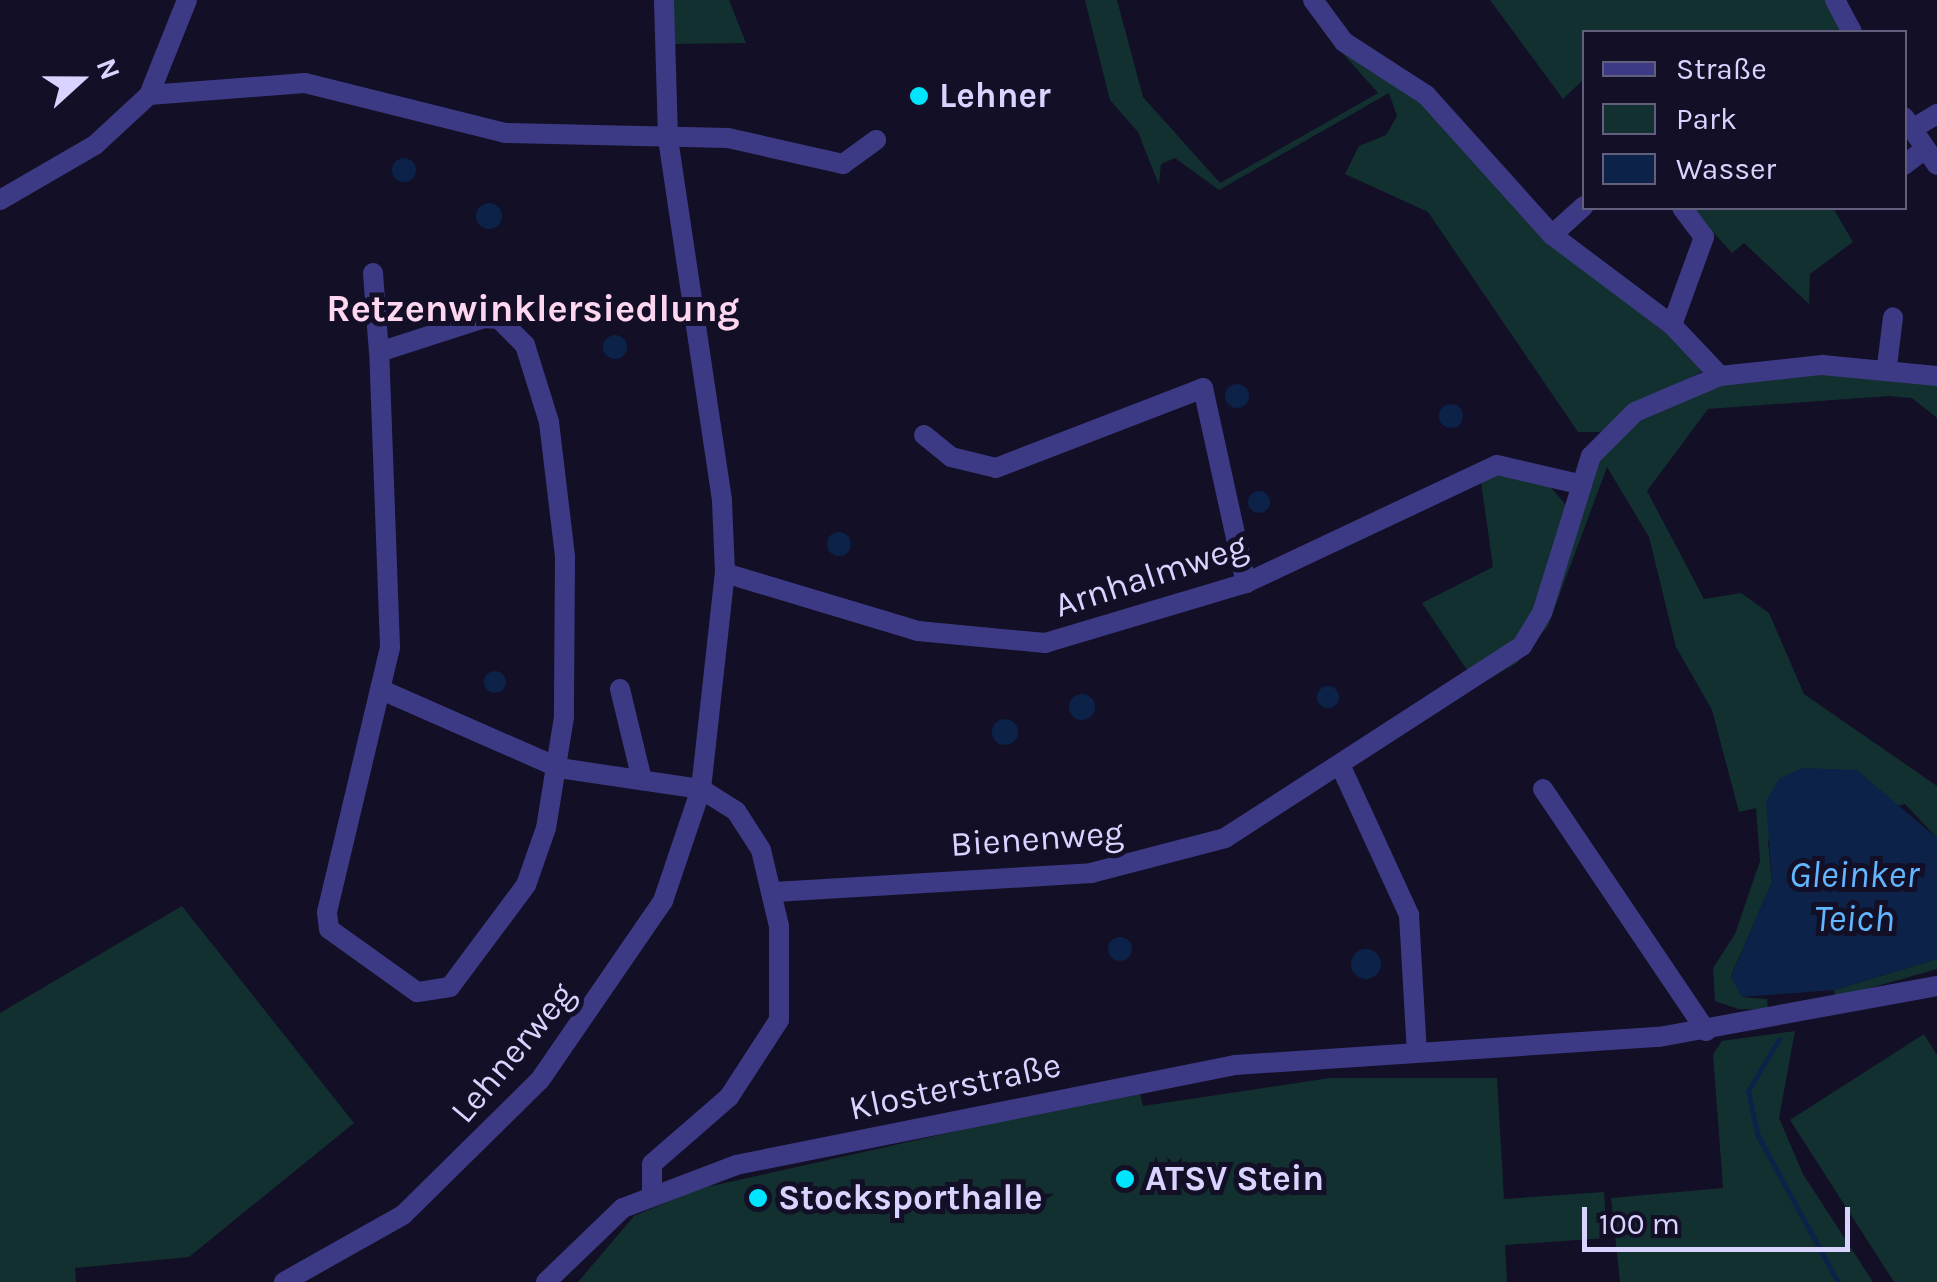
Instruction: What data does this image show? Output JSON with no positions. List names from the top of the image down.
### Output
{
  "streets": {
    "street": [
      "Arnhalmweg",
      "Bienenweg",
      "Lehnerweg",
      "Klosterstraße"
    ]
  },
  "crossings": [
    ["Arnhalmweg", "Bienenweg"]
  ],
  "districts": ["Retzenwinklersiedlung"],
  "water": ["Gleinker Teich"],
  "places": ["Lehner", "ATSV Stein", "Stocksporthalle"],
  "legend": ["Straße", "Park", "Wasser"],
  "scale_bar": "100 m",
  "north": "right"
}
